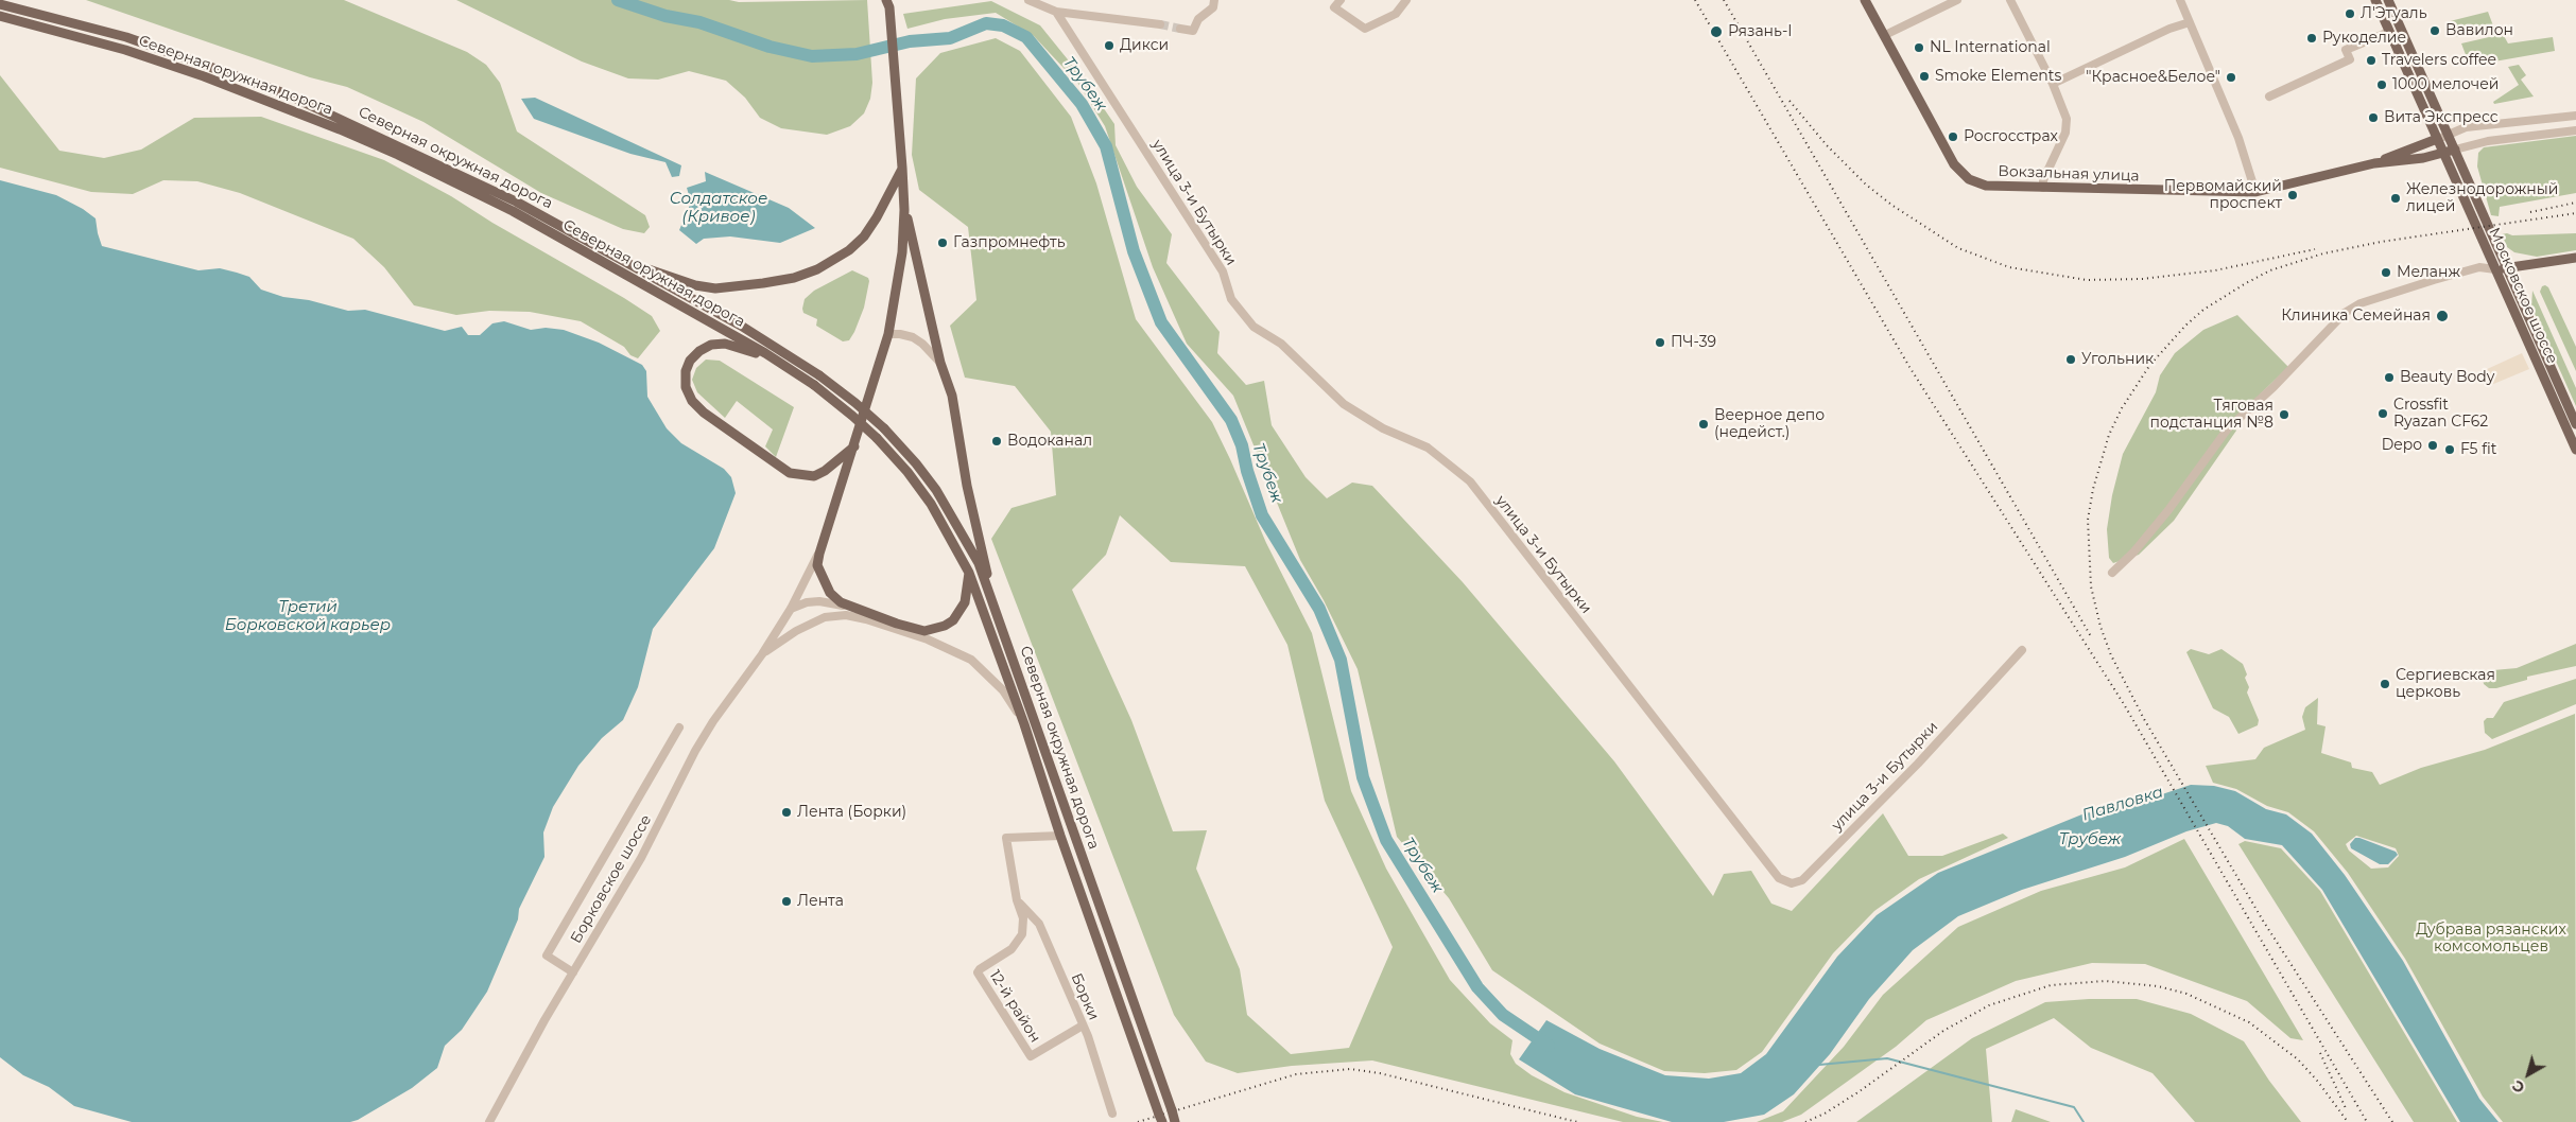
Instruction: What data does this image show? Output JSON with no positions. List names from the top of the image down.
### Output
{
  "streets": {
    "main road": [
      "Северная оружная дорога",
      "Северная окружная дорога",
      "Вокзальная улица",
      "Московское шоссе"
    ],
    "street": [
      "улица 3-и Бутырки",
      "Борковское шоссе",
      "Борки",
      "12-й район"
    ]
  },
  "crossings": [
    ["Северная оружная дорога", "Северная окружная дорога"],
    ["Вокзальная улица", "Московское шоссе"],
    ["Борки", "12-й район"]
  ],
  "water": [
    "Трубеж",
    "Солдатское (Кривое)",
    "Третий Борковской карьер",
    "Павловка"
  ],
  "parks": ["Дубрава рязанских комсомольцев"],
  "places": [
    "Л'Этуаль",
    "Вавилон",
    "Рязань-I",
    "Рукоделие",
    "Дикси",
    "NL International",
    "Travelers coffee",
    "Smoke Elements",
    "\"Красное&Белое\"",
    "1000 мелочей",
    "Вита Экспресс",
    "Росгосстрах",
    "Первомайский проспект",
    "Железнодорожный лицей",
    "Газпромнефть",
    "Меланж",
    "Клиника Семейная",
    "ПЧ-39",
    "Угольник",
    "Beauty Body",
    "Crossfit Ryazan CF62",
    "Тяговая подстанция №8",
    "Веерное депо (недейст.)",
    "Водоканал",
    "Depo",
    "F5 fit",
    "Сергиевская церковь",
    "Лента (Борки)",
    "Лента"
  ],
  "north": "bottom left"
}
